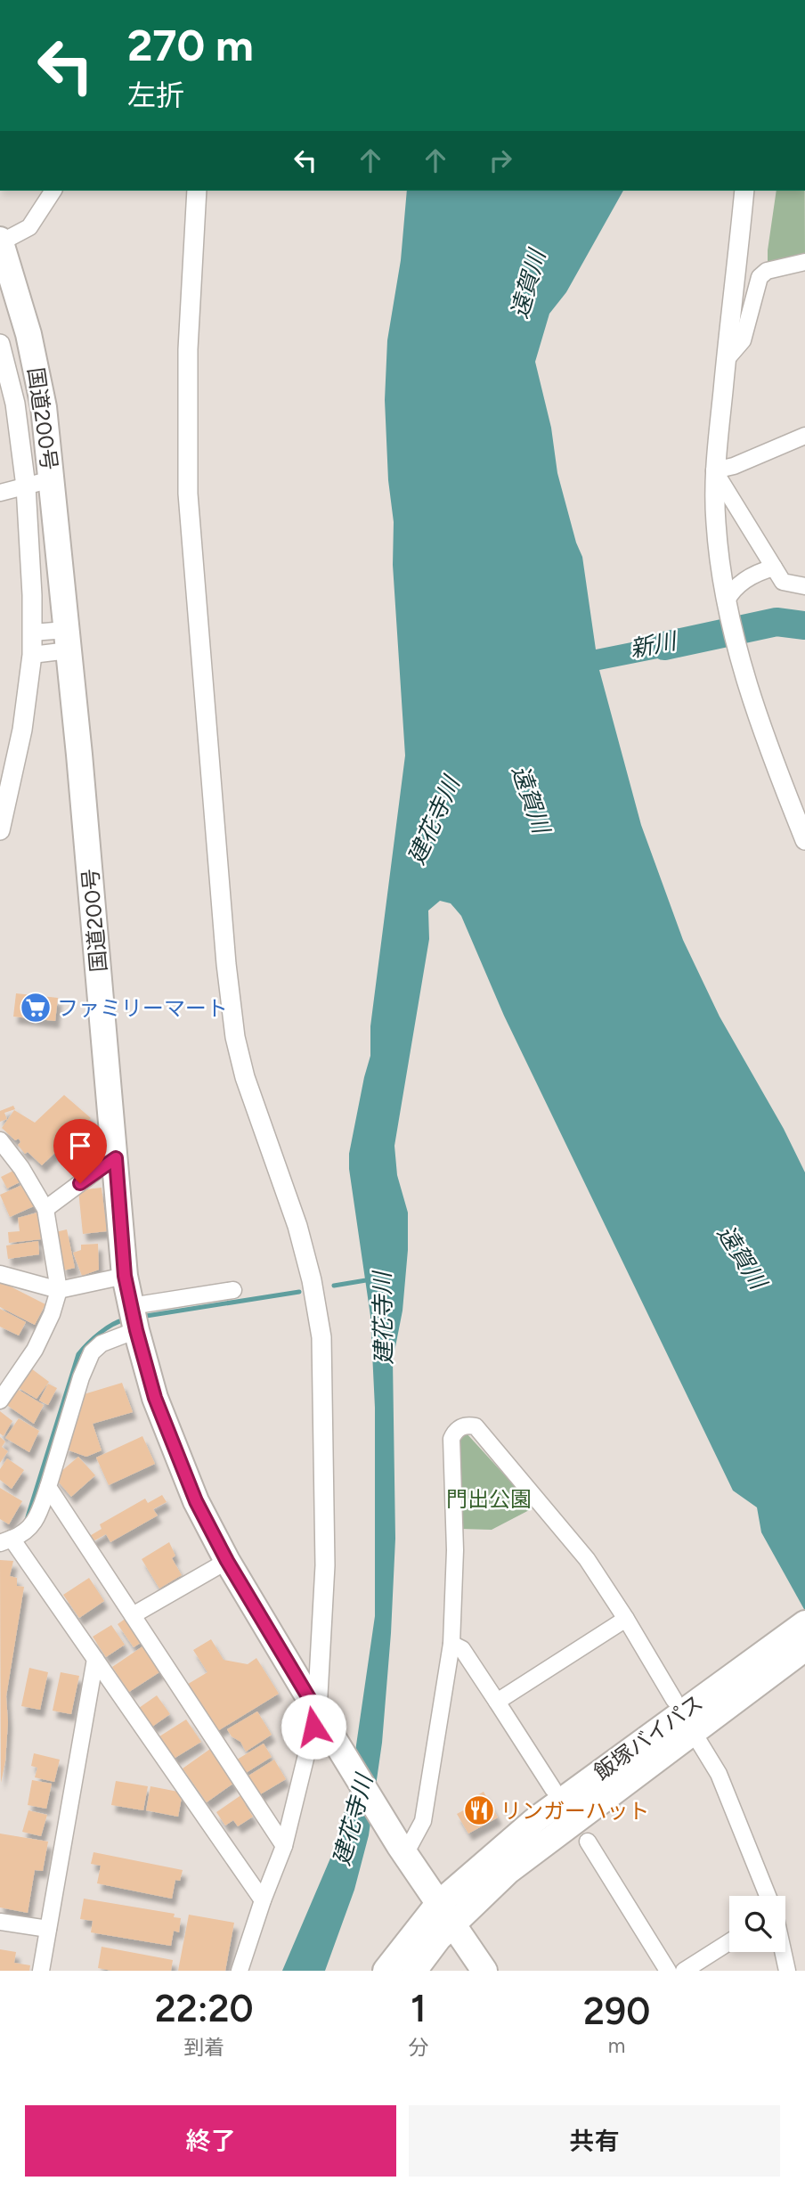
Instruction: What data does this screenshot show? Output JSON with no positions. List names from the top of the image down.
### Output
{
  "streets": {
    "highway": ["国道200号", "飯塚バイパス"]
  },
  "crossings": [
    ["国道200号", "飯塚バイパス"]
  ],
  "water": ["遠賀川", "新川", "建花寺川"],
  "parks": ["門出公園"],
  "places": {
    "supermarket": ["ファミリーマート"],
    "restaurant": ["リンガーハット"]
  },
  "page": {
    "turn": ["270 m", "左折"],
    "eta": [
      "22:20",
      "到着",
      "1",
      "分",
      "290",
      "m"
    ],
    "buttons": ["終了", "共有"]
  }
}
